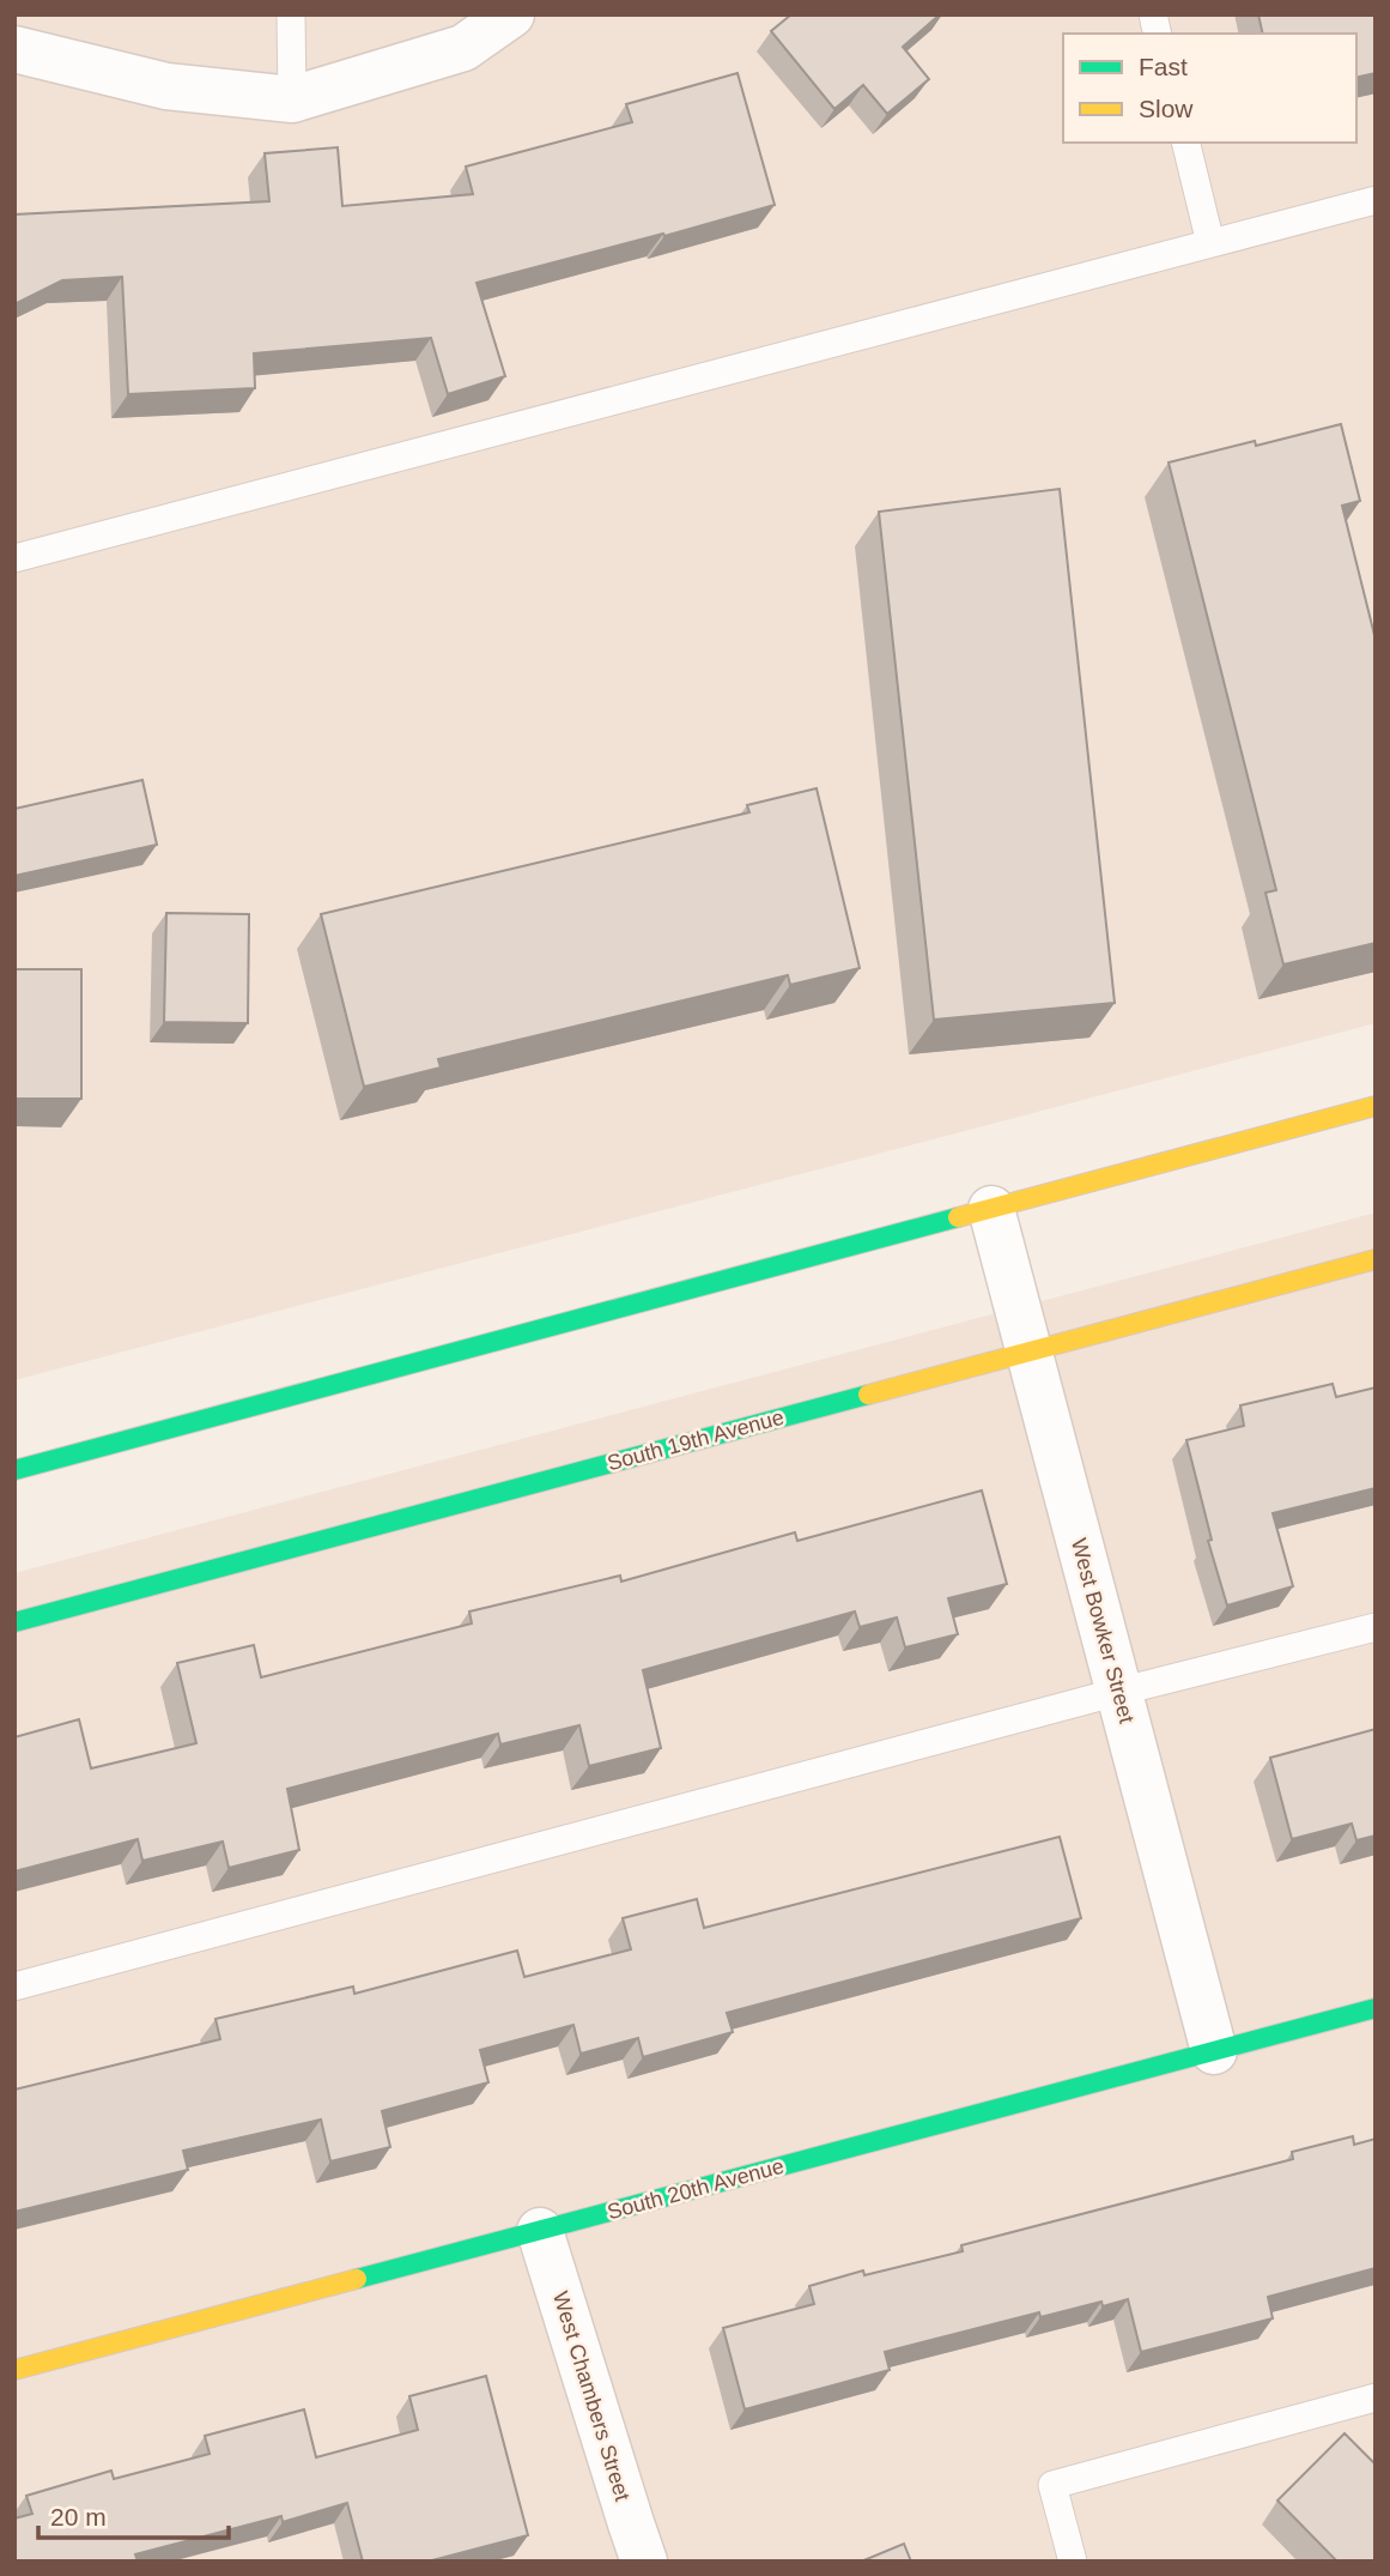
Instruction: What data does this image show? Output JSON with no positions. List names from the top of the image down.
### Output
{
  "streets": {
    "street": [
      "South 19th Avenue",
      "West Bowker Street",
      "South 20th Avenue",
      "West Chambers Street"
    ]
  },
  "crossings": [
    ["South 19th Avenue", "West Bowker Street"],
    ["West Bowker Street", "South 20th Avenue"],
    ["South 20th Avenue", "West Chambers Street"]
  ],
  "legend": ["Fast", "Slow"],
  "scale_bar": "20 m"
}
